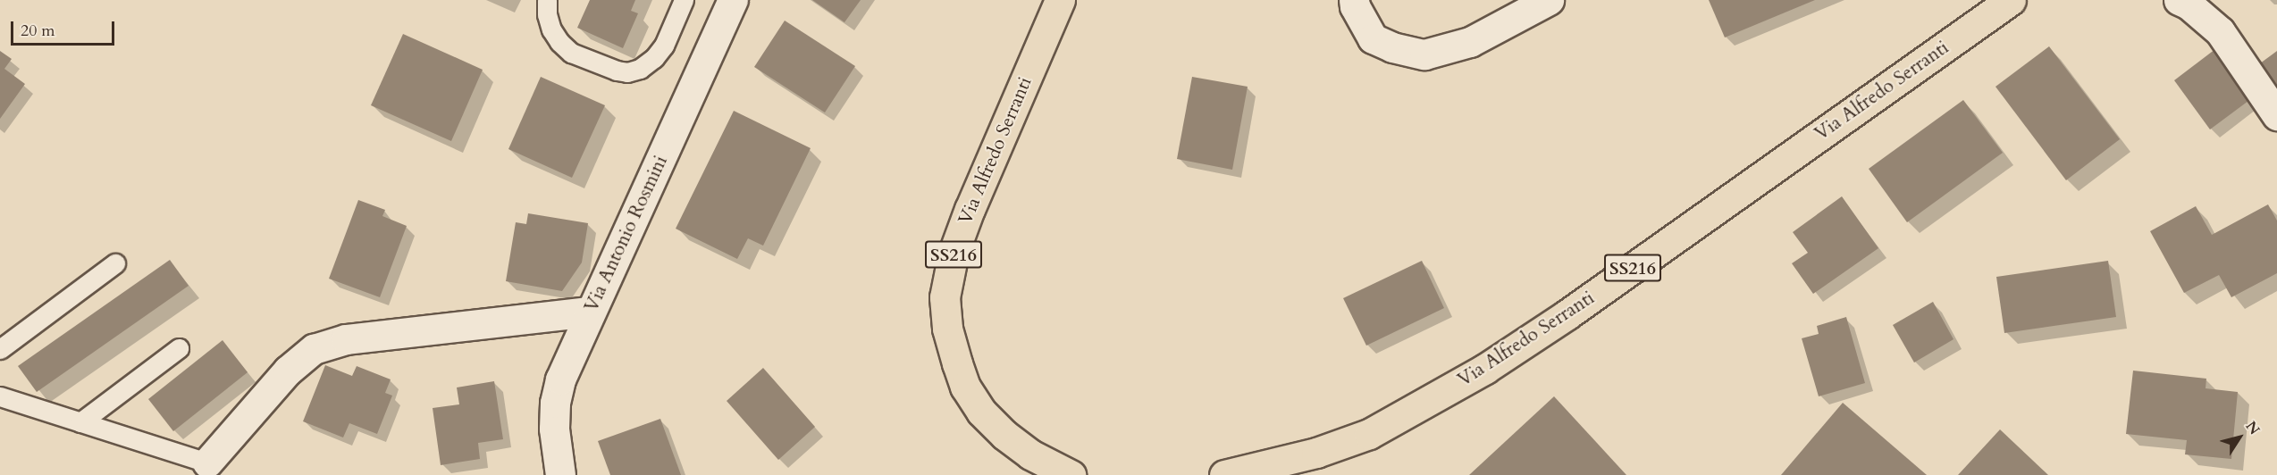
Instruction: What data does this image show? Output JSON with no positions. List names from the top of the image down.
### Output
{
  "streets": {
    "main road": ["Via Alfredo Serranti", "SS216"],
    "street": ["Via Antonio Rosmini"]
  },
  "scale_bar": "20 m",
  "north": "top right"
}
